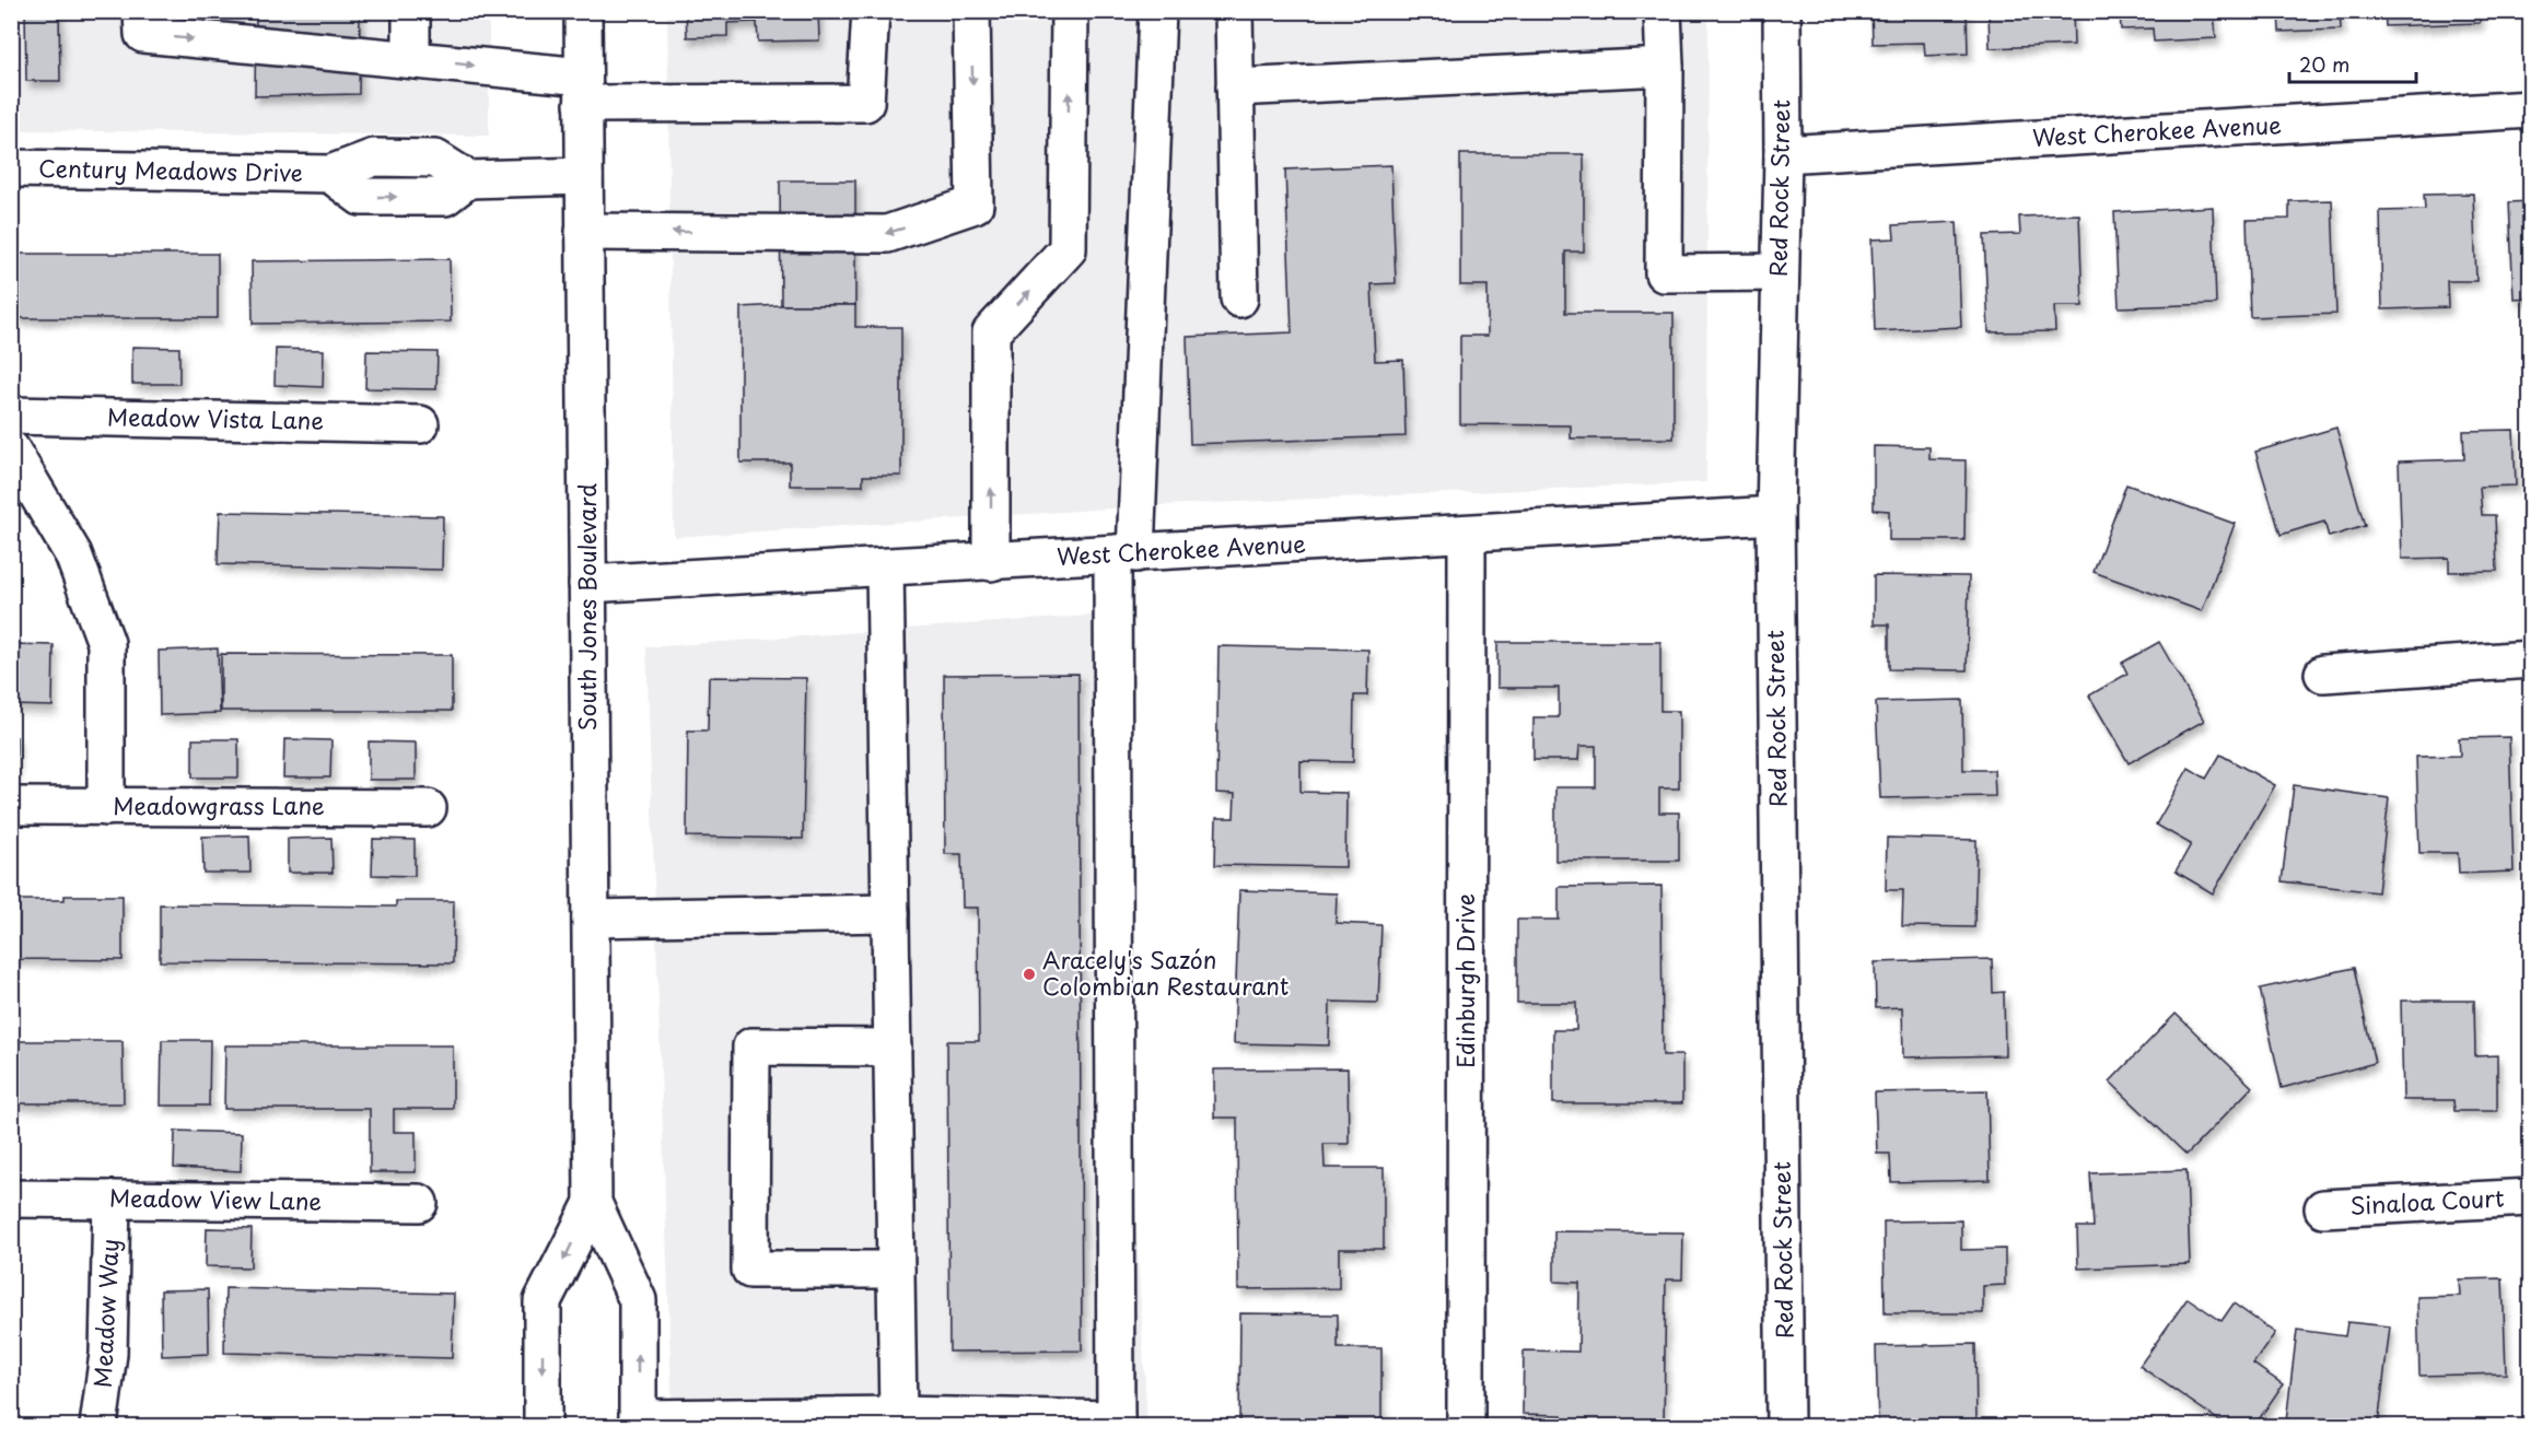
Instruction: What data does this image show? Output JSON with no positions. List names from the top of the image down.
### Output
{
  "streets": {
    "street": [
      "West Cherokee Avenue",
      "Century Meadows Drive",
      "Red Rock Street",
      "Meadow Vista Lane",
      "South Jones Boulevard",
      "Meadowgrass Lane",
      "Edinburgh Drive",
      "Meadow View Lane",
      "Sinaloa Court",
      "Meadow Way"
    ]
  },
  "crossings": [
    ["West Cherokee Avenue", "Red Rock Street"],
    ["West Cherokee Avenue", "South Jones Boulevard"],
    ["West Cherokee Avenue", "Edinburgh Drive"],
    ["Century Meadows Drive", "South Jones Boulevard"],
    ["Meadow View Lane", "Meadow Way"]
  ],
  "places": ["Aracely's Sazón Colombian Restaurant"],
  "scale_bar": "20 m"
}
